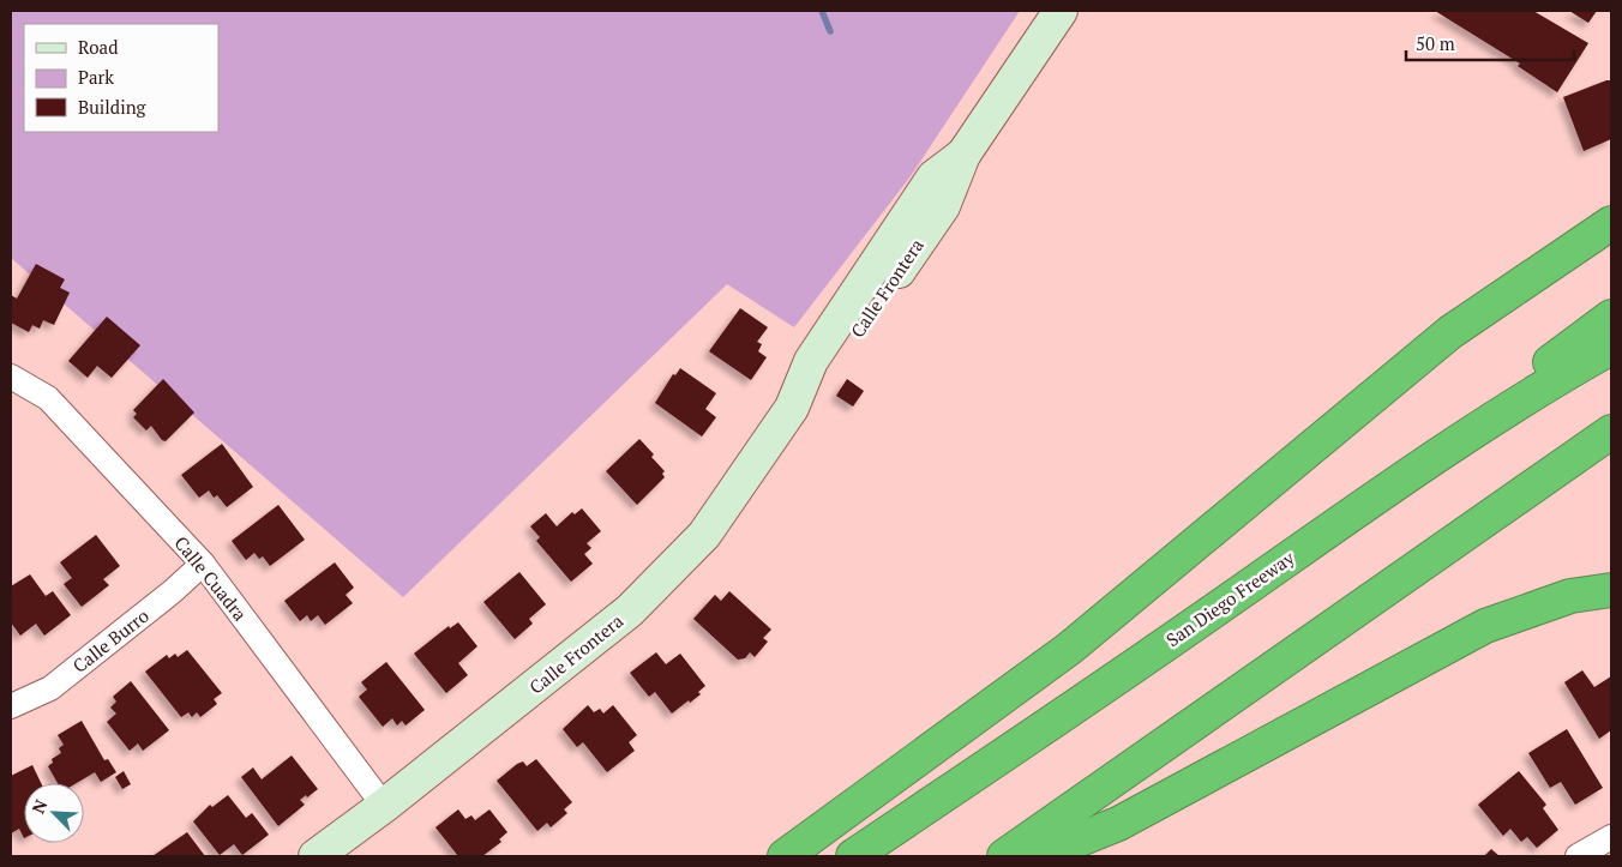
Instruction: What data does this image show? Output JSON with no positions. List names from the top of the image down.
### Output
{
  "streets": {
    "highway": ["San Diego Freeway"],
    "street": ["Calle Frontera", "Calle Cuadra", "Calle Burro"]
  },
  "crossings": [
    ["Calle Frontera", "Calle Cuadra"],
    ["Calle Cuadra", "Calle Burro"]
  ],
  "legend": ["Road", "Park", "Building"],
  "scale_bar": "50 m",
  "north": "top left"
}
